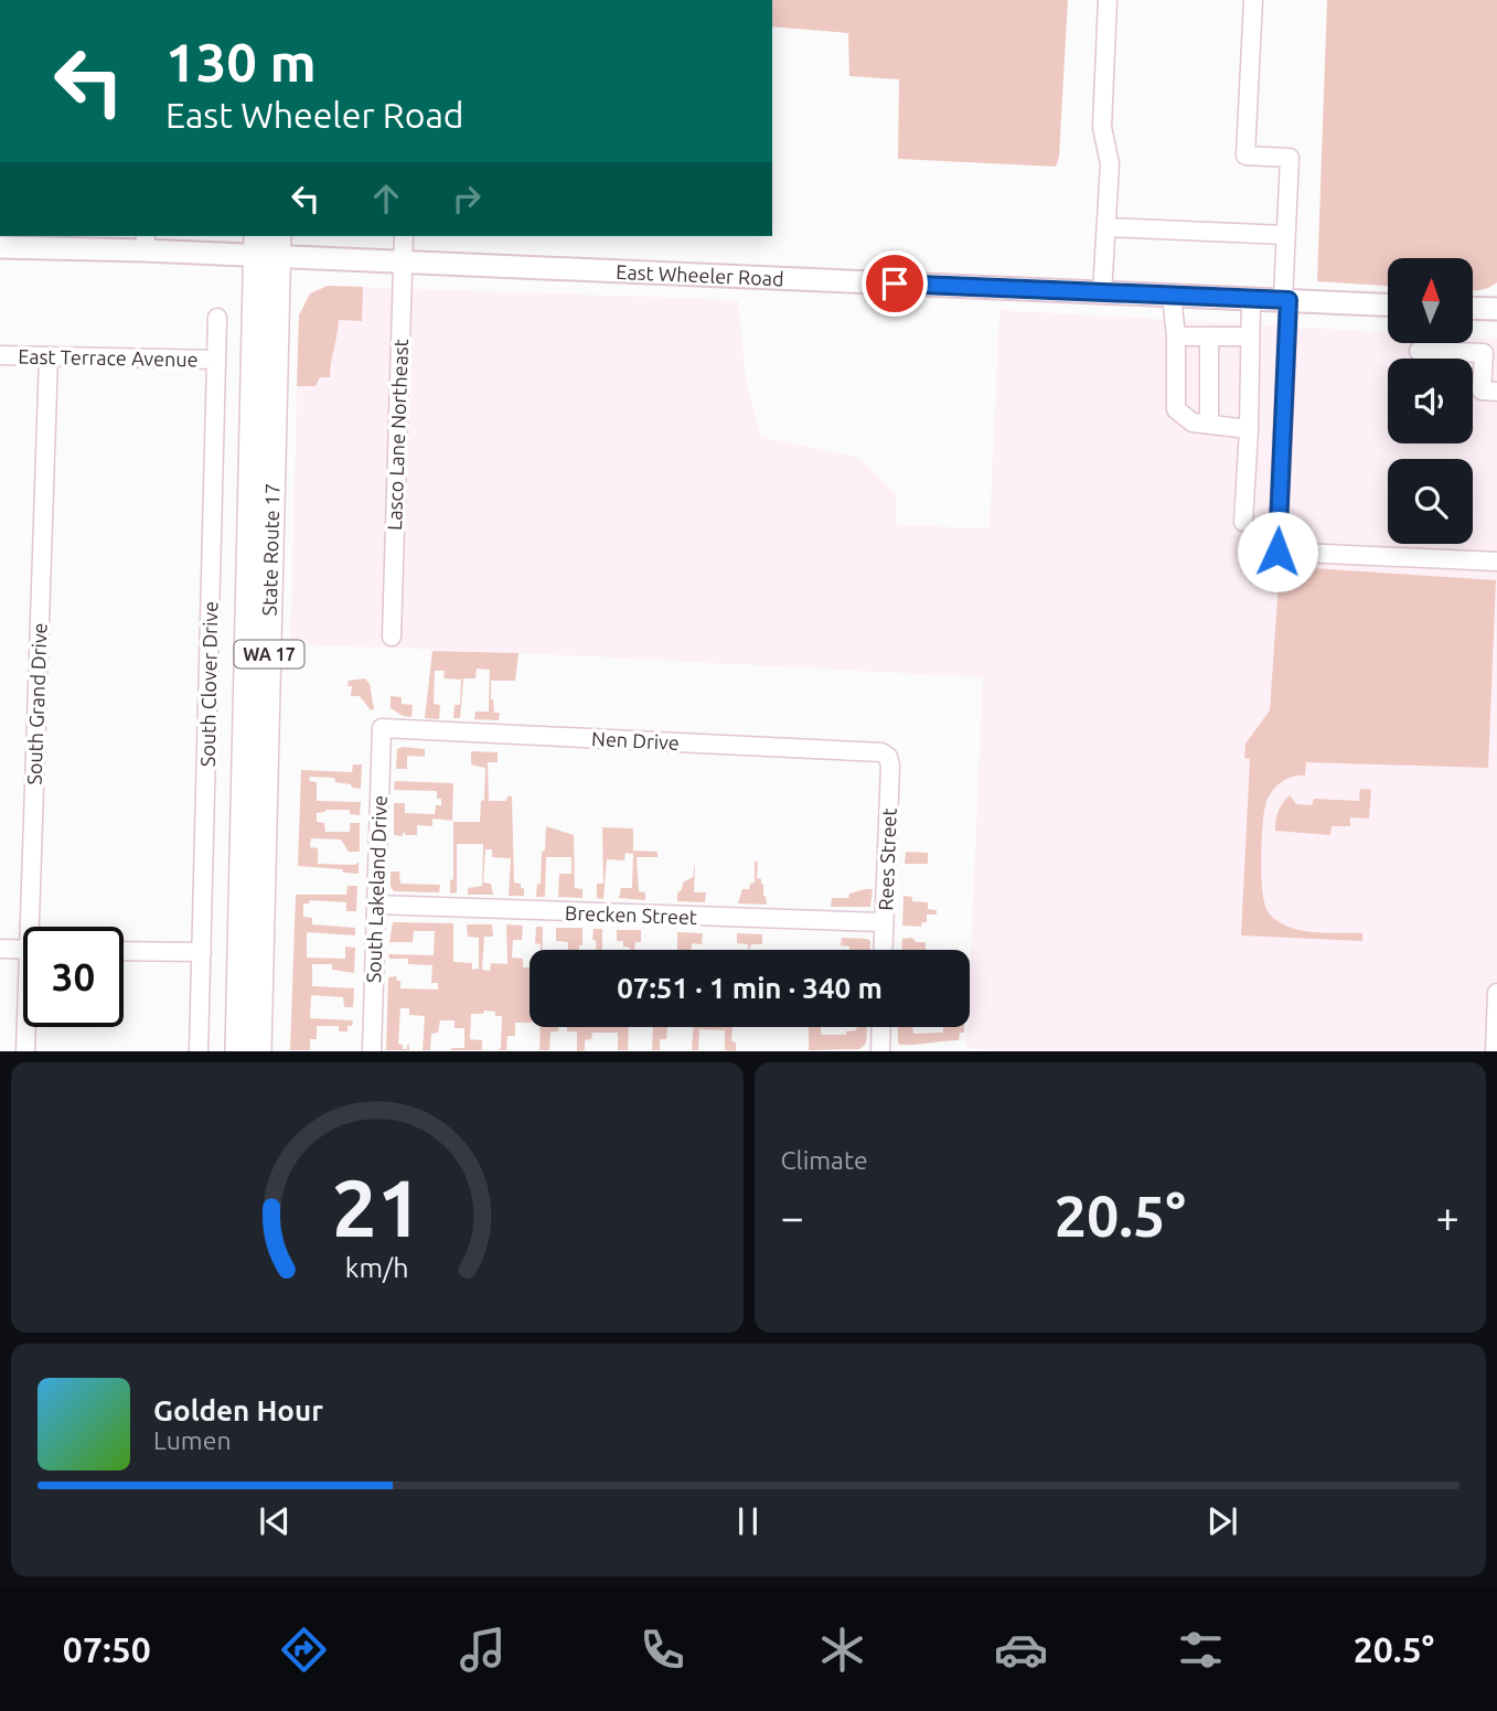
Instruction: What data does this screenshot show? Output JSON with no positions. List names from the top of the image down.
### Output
{
  "streets": {
    "highway": ["State Route 17", "WA 17"],
    "main road": ["East Wheeler Road"],
    "street": [
      "East Terrace Avenue",
      "Lasco Lane Northeast",
      "South Clover Drive",
      "South Grand Drive",
      "Nen Drive",
      "Rees Street",
      "South Lakeland Drive",
      "Brecken Street"
    ]
  },
  "crossings": [
    ["East Wheeler Road", "Lasco Lane Northeast"],
    ["East Wheeler Road", "State Route 17"],
    ["East Terrace Avenue", "South Clover Drive"],
    ["East Terrace Avenue", "South Grand Drive"],
    ["Nen Drive", "Rees Street"],
    ["Nen Drive", "South Lakeland Drive"],
    ["Rees Street", "Brecken Street"],
    ["South Lakeland Drive", "Brecken Street"]
  ],
  "north": "top",
  "page": {
    "turn": ["130 m", "East Wheeler Road"],
    "limit": "30",
    "trip": "07:51 · 1 min · 340 m",
    "tile": "Climate",
    "heat": ["−", "20.5°", "+"],
    "song": ["Golden Hour", "Lumen"],
    "tabs": ["07:50", "20.5°"],
    "gauge": ["21", "km/h"]
  }
}
